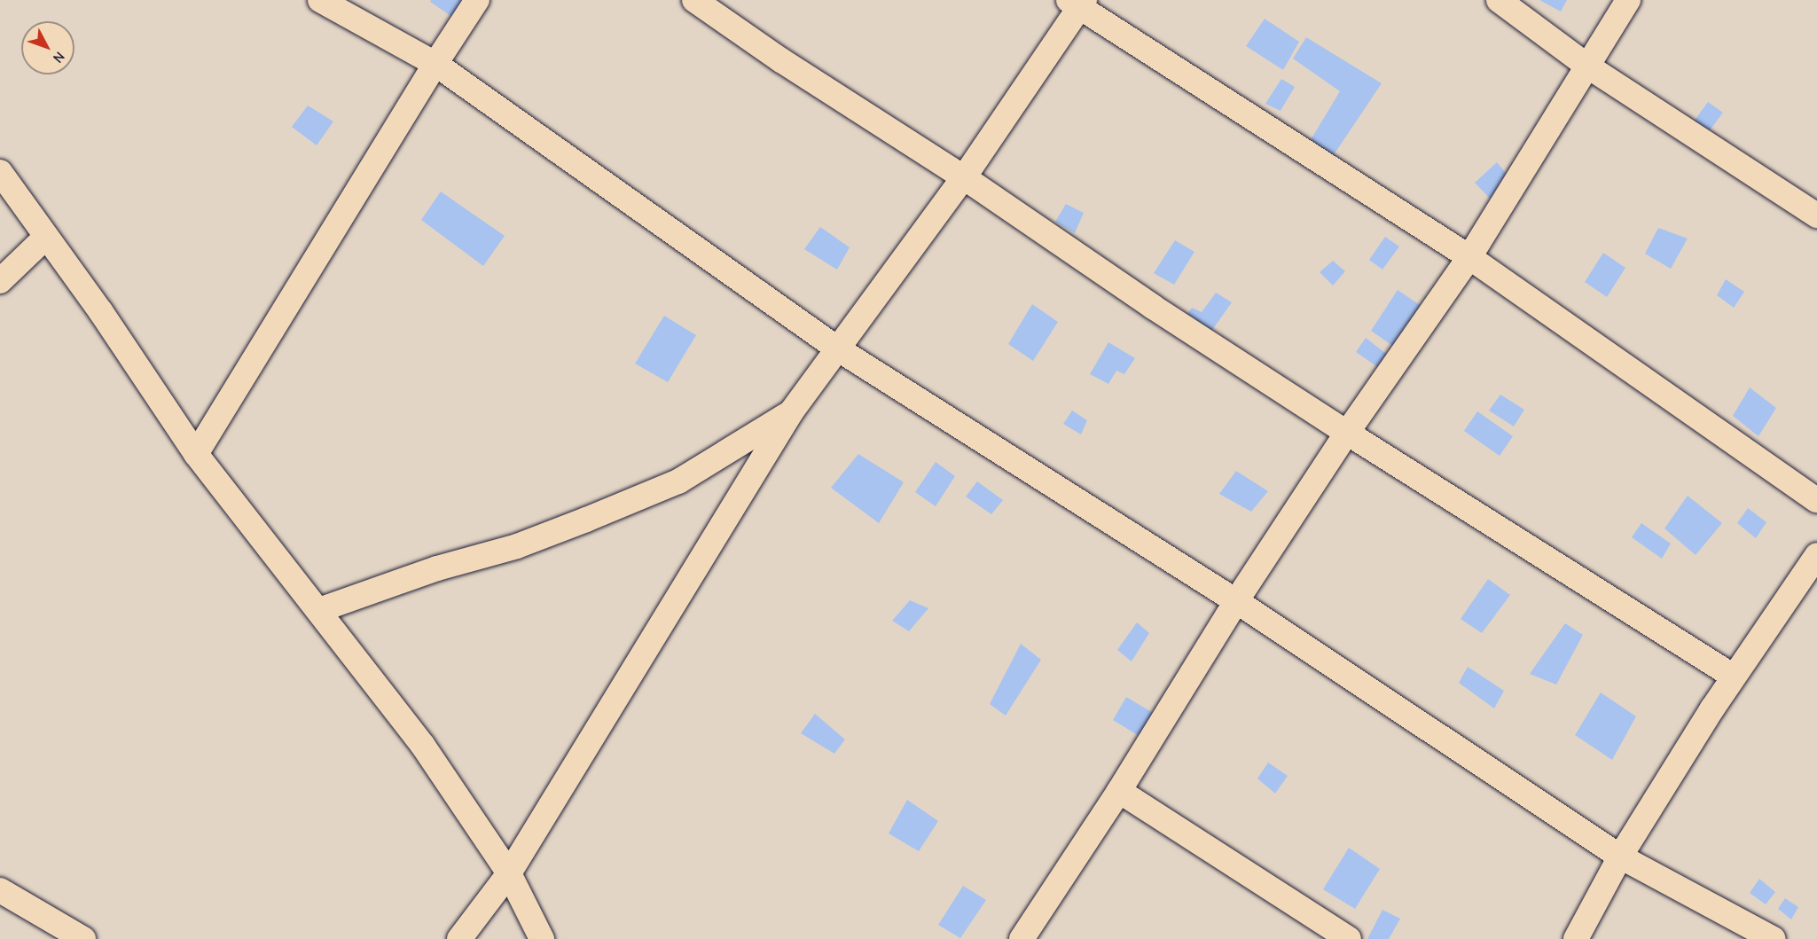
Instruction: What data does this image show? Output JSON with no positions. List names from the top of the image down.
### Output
{
  "north": "bottom right"
}
